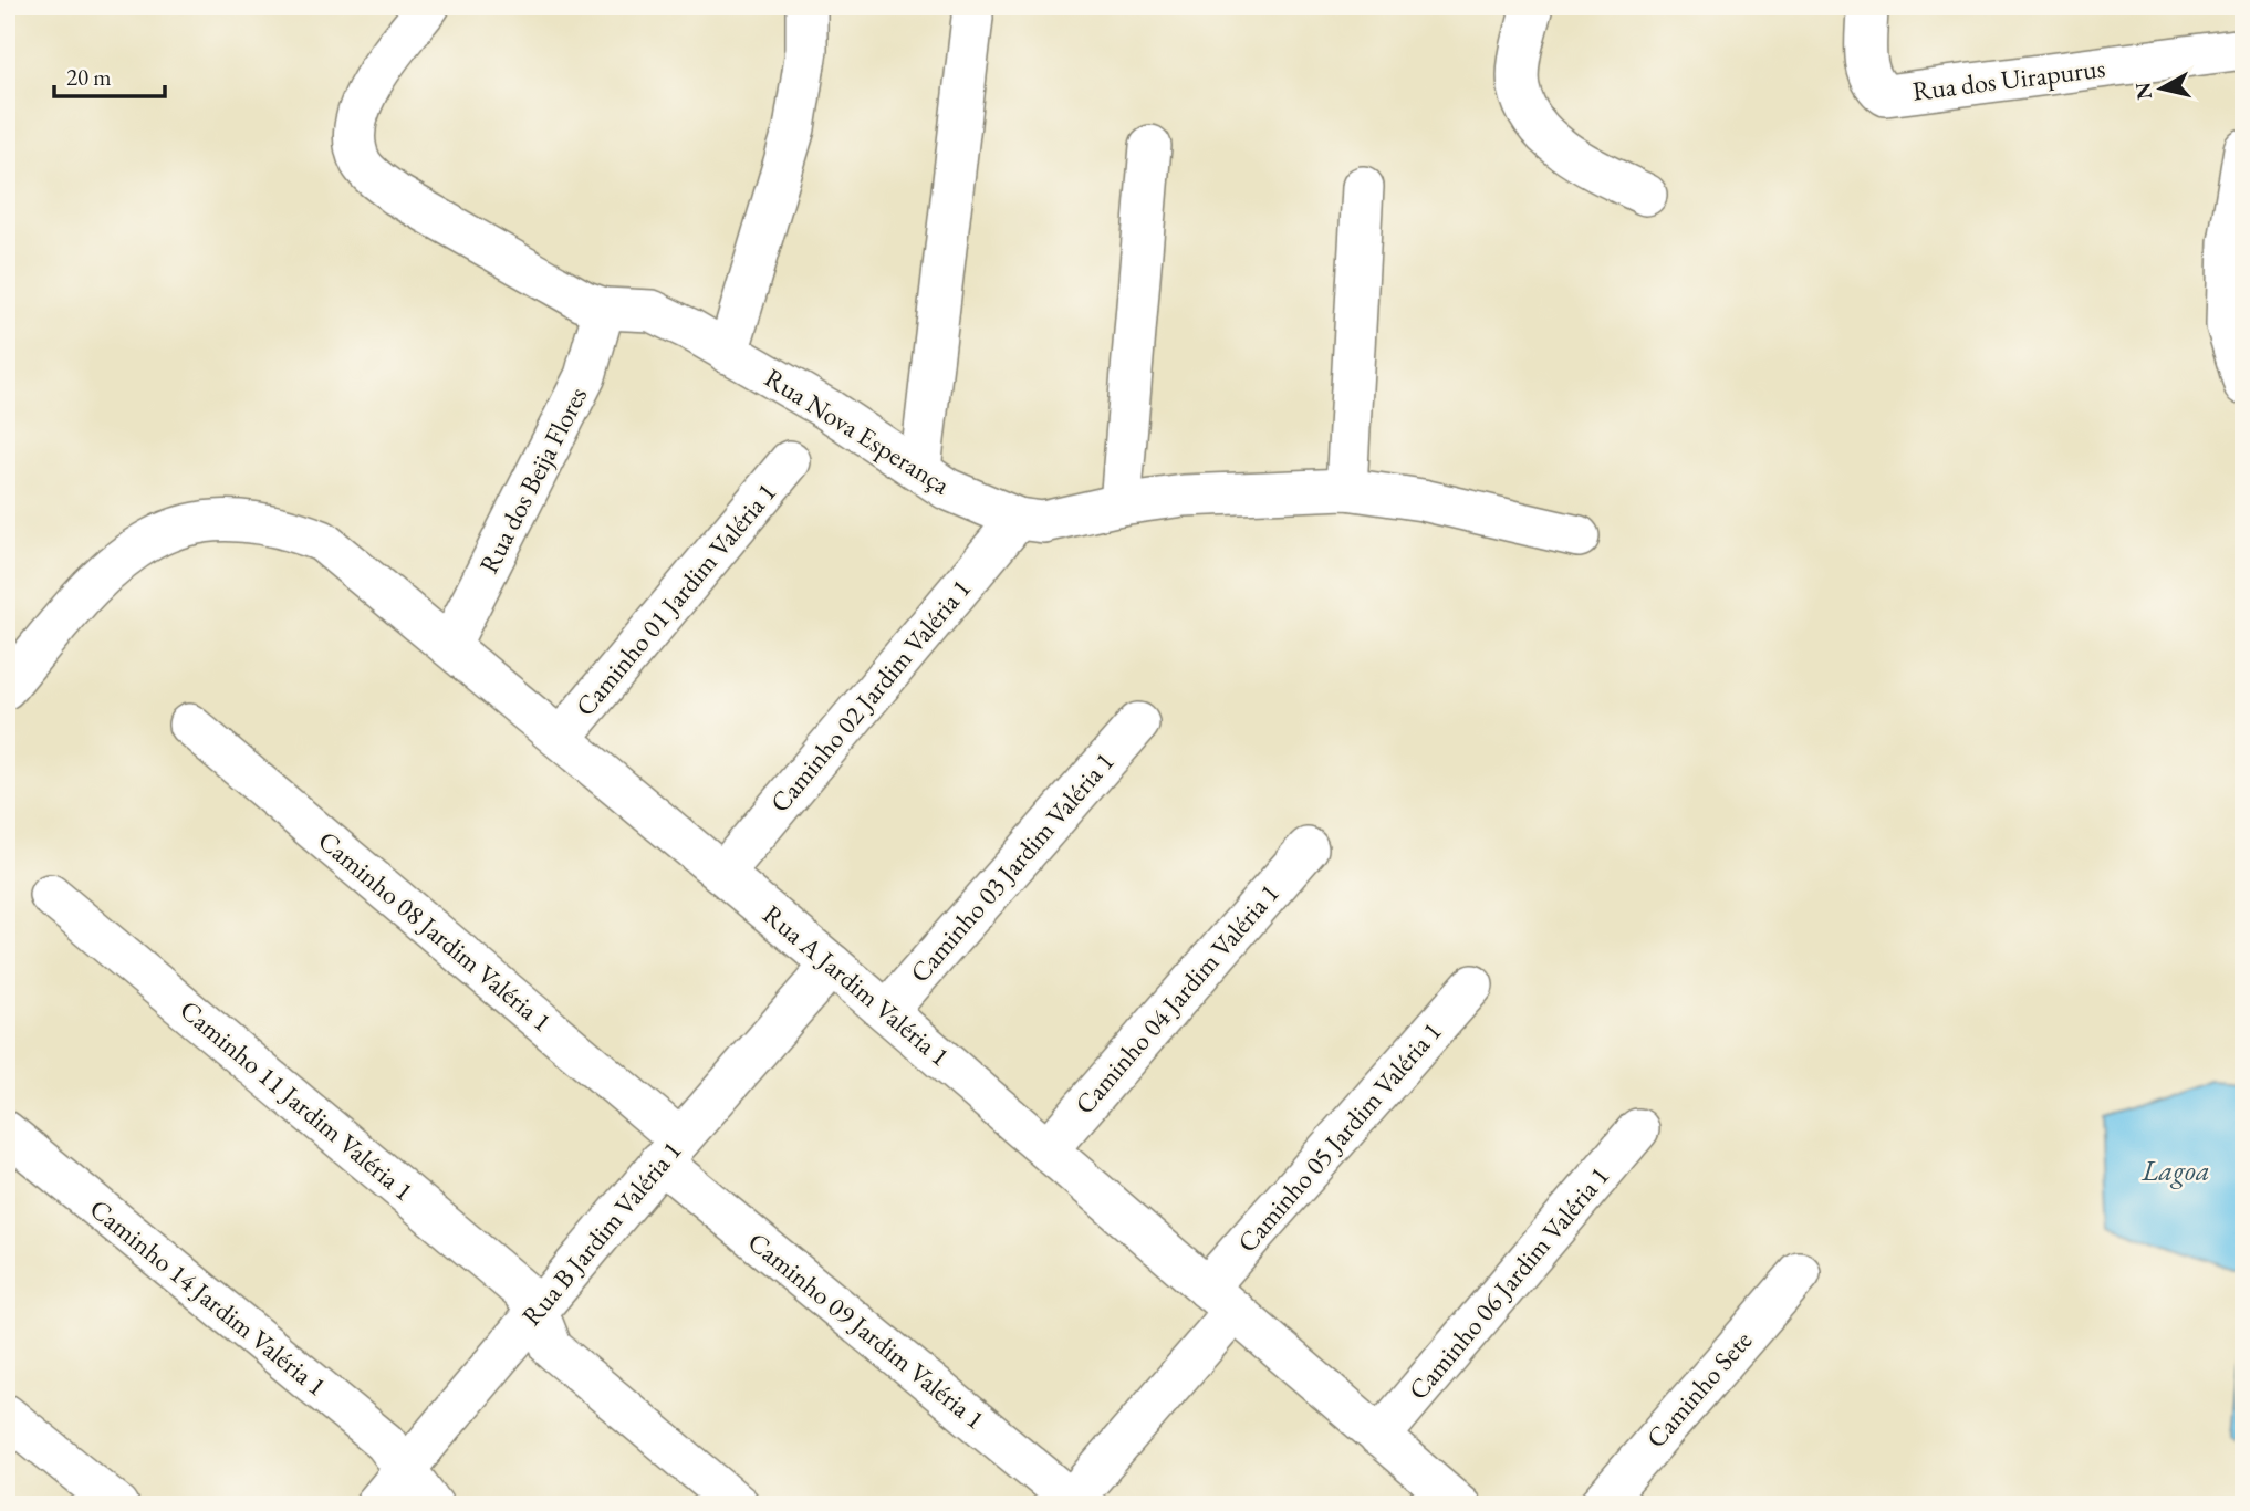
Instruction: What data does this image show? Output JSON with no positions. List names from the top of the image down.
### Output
{
  "streets": {
    "street": [
      "Rua dos Uirapurus",
      "Rua Nova Esperança",
      "Rua dos Beija Flores",
      "Caminho 01 Jardim Valéria 1",
      "Caminho 02 Jardim Valéria 1",
      "Caminho 03 Jardim Valéria 1",
      "Caminho 08 Jardim Valéria 1",
      "Rua A Jardim Valéria 1",
      "Caminho 04 Jardim Valéria 1",
      "Caminho 11 Jardim Valéria 1",
      "Caminho 05 Jardim Valéria 1",
      "Rua B Jardim Valéria 1",
      "Caminho 06 Jardim Valéria 1",
      "Caminho 14 Jardim Valéria 1",
      "Caminho 09 Jardim Valéria 1",
      "Caminho Sete"
    ]
  },
  "crossings": [
    ["Rua Nova Esperança", "Rua dos Beija Flores"],
    ["Rua Nova Esperança", "Caminho 02 Jardim Valéria 1"],
    ["Rua dos Beija Flores", "Rua A Jardim Valéria 1"],
    ["Caminho 01 Jardim Valéria 1", "Rua A Jardim Valéria 1"],
    ["Caminho 02 Jardim Valéria 1", "Rua A Jardim Valéria 1"],
    ["Caminho 03 Jardim Valéria 1", "Rua A Jardim Valéria 1"],
    ["Caminho 08 Jardim Valéria 1", "Rua B Jardim Valéria 1"],
    ["Caminho 08 Jardim Valéria 1", "Caminho 09 Jardim Valéria 1"],
    ["Rua A Jardim Valéria 1", "Caminho 04 Jardim Valéria 1"],
    ["Rua A Jardim Valéria 1", "Caminho 05 Jardim Valéria 1"],
    ["Rua A Jardim Valéria 1", "Rua B Jardim Valéria 1"],
    ["Rua A Jardim Valéria 1", "Caminho 06 Jardim Valéria 1"],
    ["Caminho 11 Jardim Valéria 1", "Rua B Jardim Valéria 1"],
    ["Caminho 05 Jardim Valéria 1", "Caminho 09 Jardim Valéria 1"],
    ["Rua B Jardim Valéria 1", "Caminho 14 Jardim Valéria 1"],
    ["Rua B Jardim Valéria 1", "Caminho 09 Jardim Valéria 1"]
  ],
  "water": ["Lagoa"],
  "scale_bar": "20 m",
  "north": "left"
}
